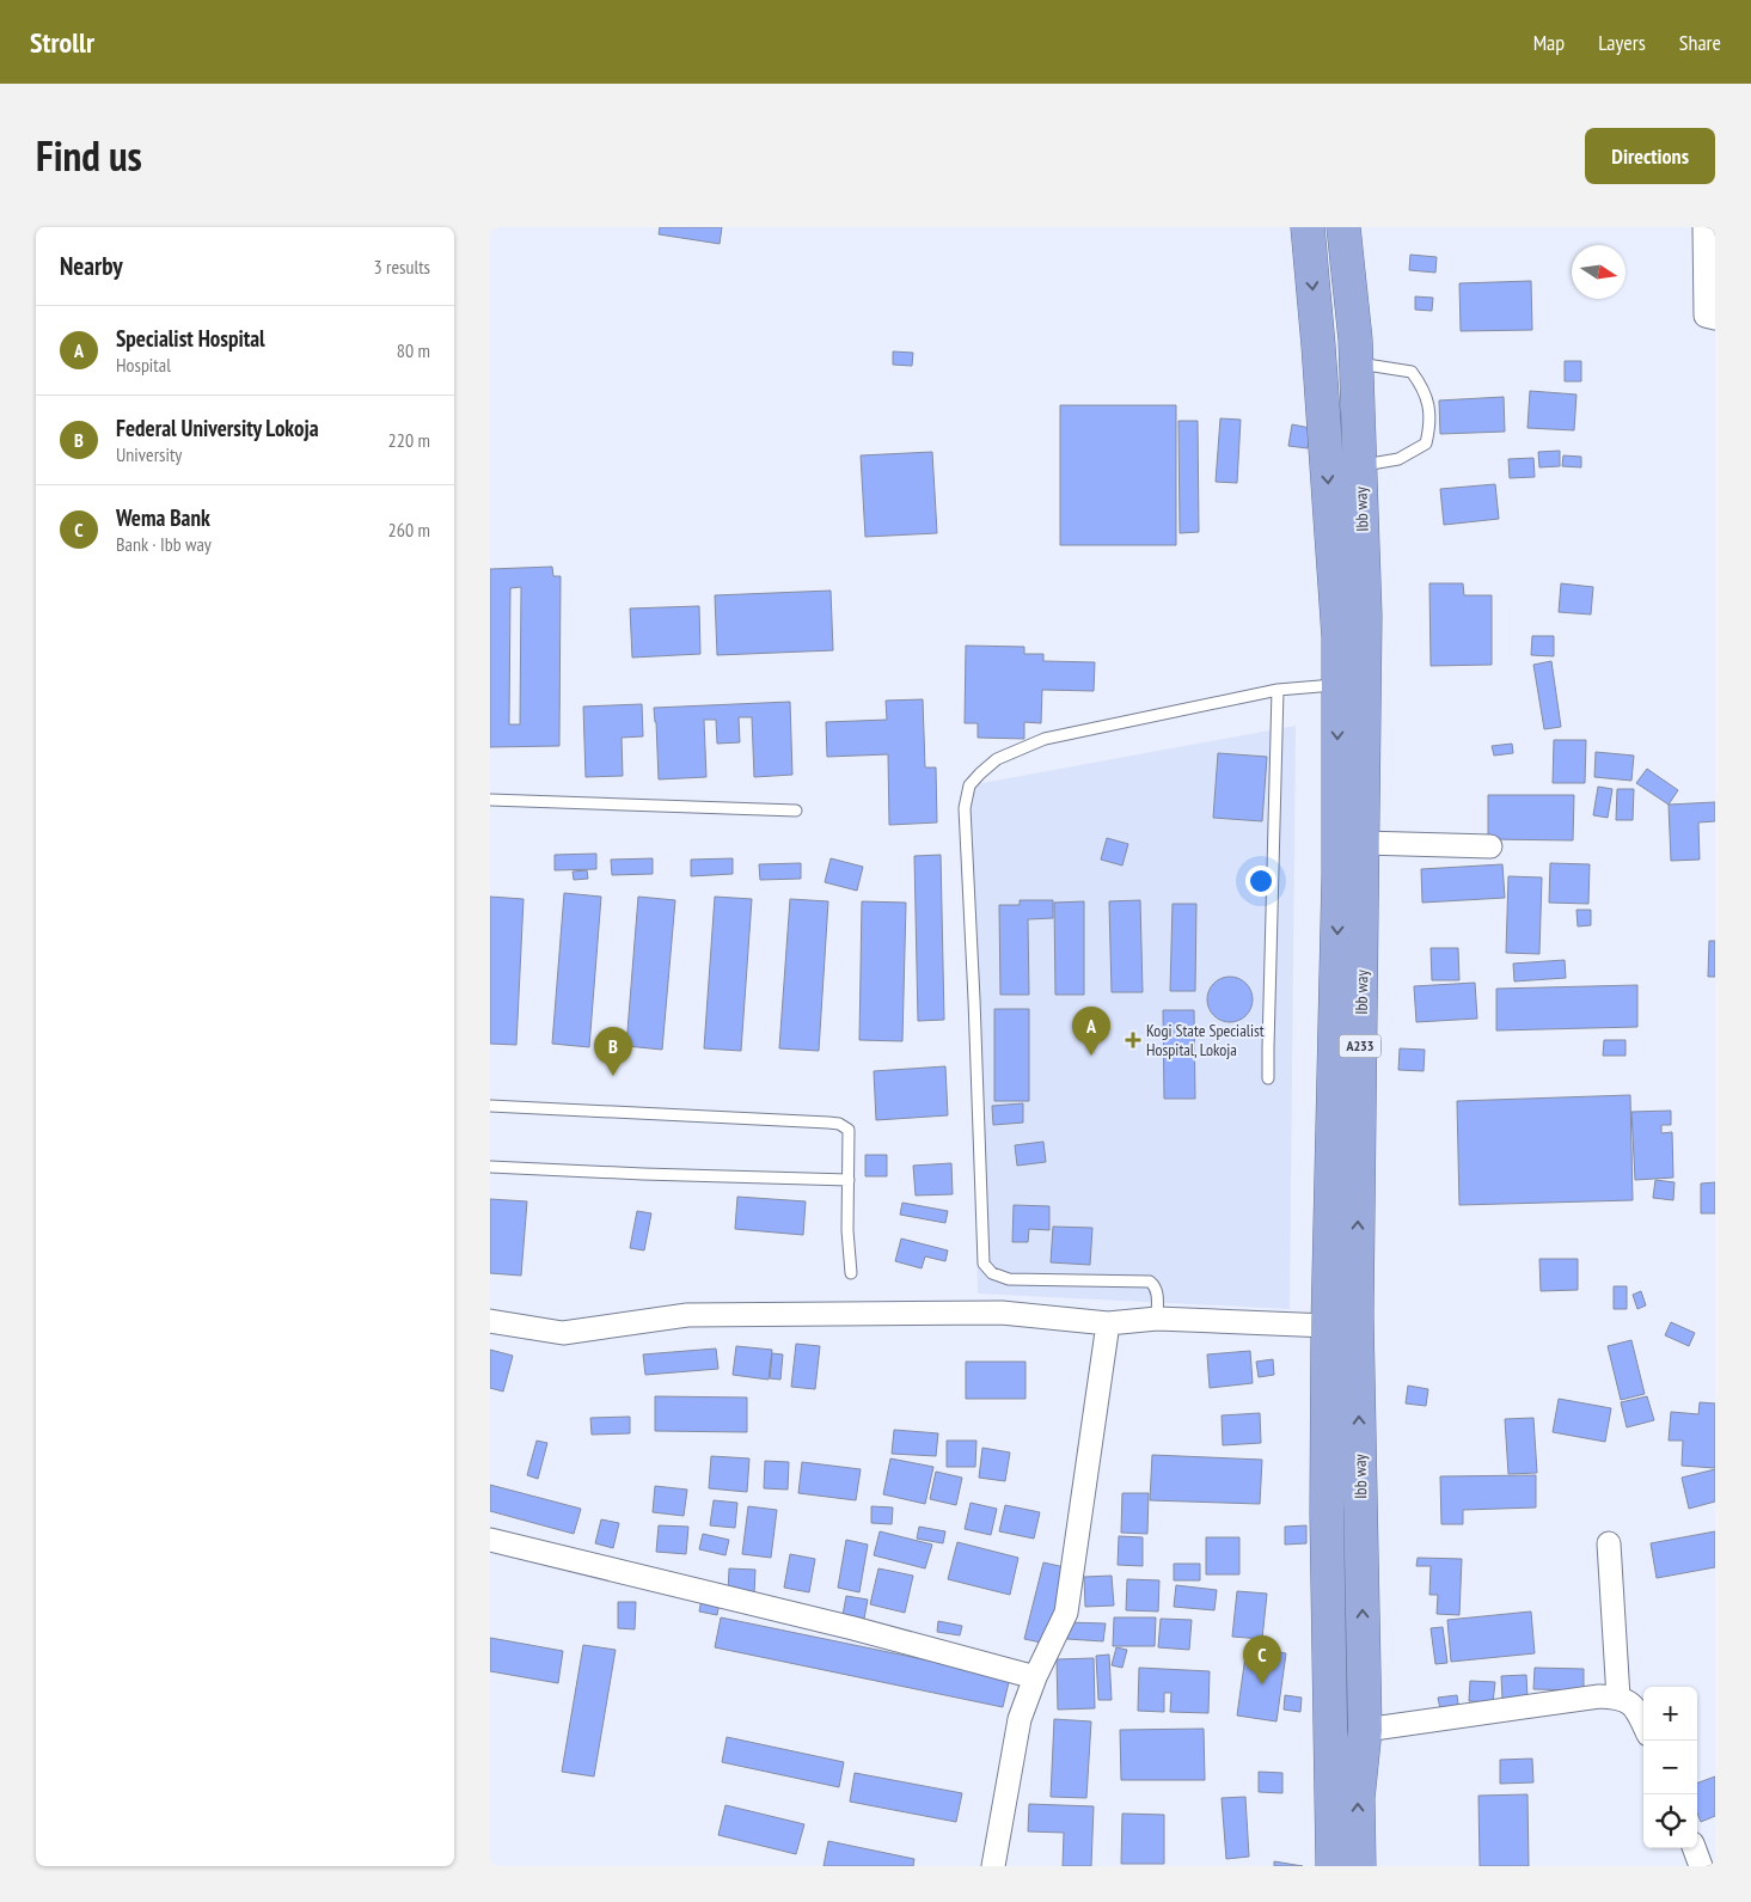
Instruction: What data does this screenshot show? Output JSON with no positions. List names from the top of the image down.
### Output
{
  "streets": {
    "highway": ["Ibb way", "A233"]
  },
  "crossings": [
    ["Ibb way", "A233"]
  ],
  "places": {
    "health": ["Kogi State Specialist Hospital, Lokoja"]
  },
  "north": "right",
  "page": {
    "header": "Strollr",
    "nav": ["Map", "Layers", "Share"],
    "title": "Find us",
    "buttons": "Directions",
    "heading": ["Nearby", "3 results"],
    "list": [
      {
        "mark": "A",
        "name": "Specialist Hospital",
        "note": "Hospital",
        "value": "80 m"
      },
      {
        "mark": "B",
        "name": "Federal University Lokoja",
        "note": "University",
        "value": "220 m"
      },
      {
        "mark": "C",
        "name": "Wema Bank",
        "note": "Bank · Ibb way",
        "value": "260 m"
      }
    ],
    "pins": ["A", "B", "C"],
    "map_buttons": ["+", "−"]
  }
}
